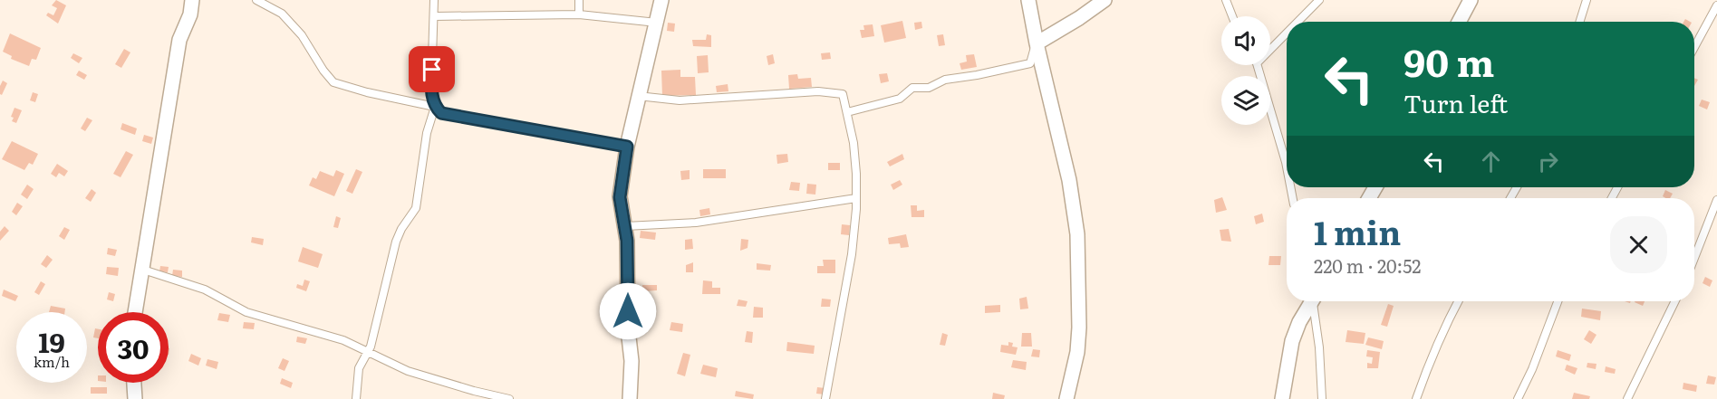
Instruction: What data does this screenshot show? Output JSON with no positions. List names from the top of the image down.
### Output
{
  "page": {
    "turn": ["90 m", "Turn left"],
    "heading": ["1 min", "220 m · 20:52"],
    "speed": "19 km/h",
    "limit": "30"
  }
}
